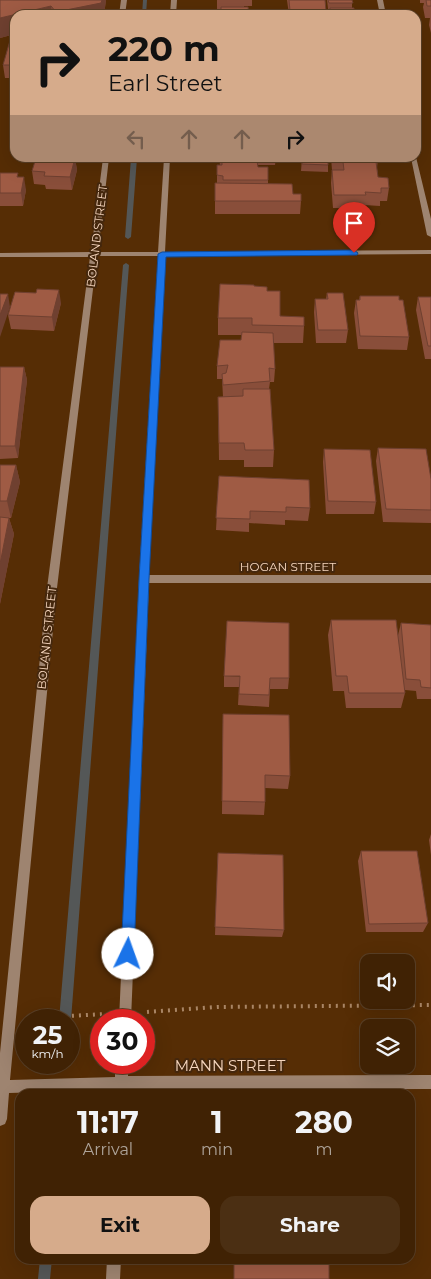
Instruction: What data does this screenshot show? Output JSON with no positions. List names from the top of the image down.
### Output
{
  "streets": {
    "street": ["BOLAND STREET", "HOGAN STREET", "MANN STREET"]
  },
  "crossings": [
    ["BOLAND STREET", "MANN STREET"]
  ],
  "page": {
    "turn": ["220 m", "Earl Street"],
    "speed": "25 km/h",
    "limit": "30",
    "eta": [
      "11:17",
      "Arrival",
      "1",
      "min",
      "280",
      "m"
    ],
    "buttons": ["Exit", "Share"]
  }
}
